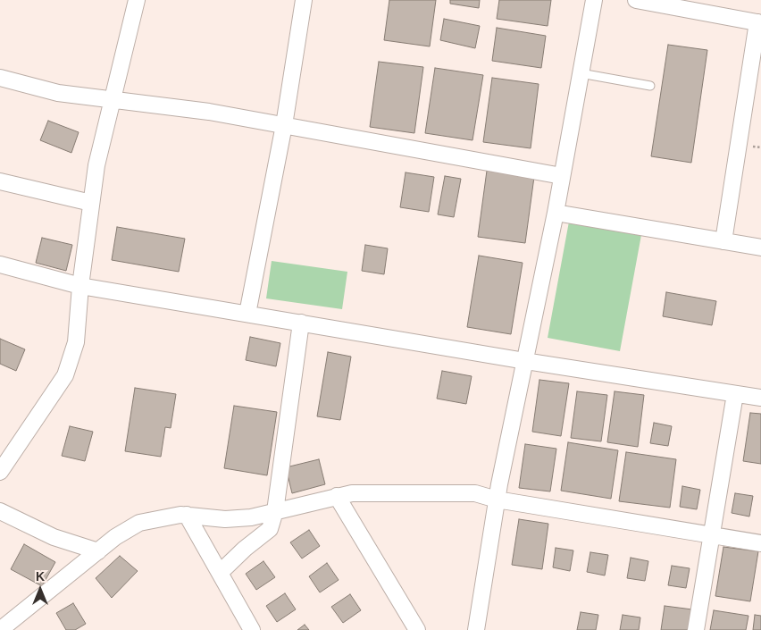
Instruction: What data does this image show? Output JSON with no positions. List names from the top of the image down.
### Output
{
  "north": "top"
}
